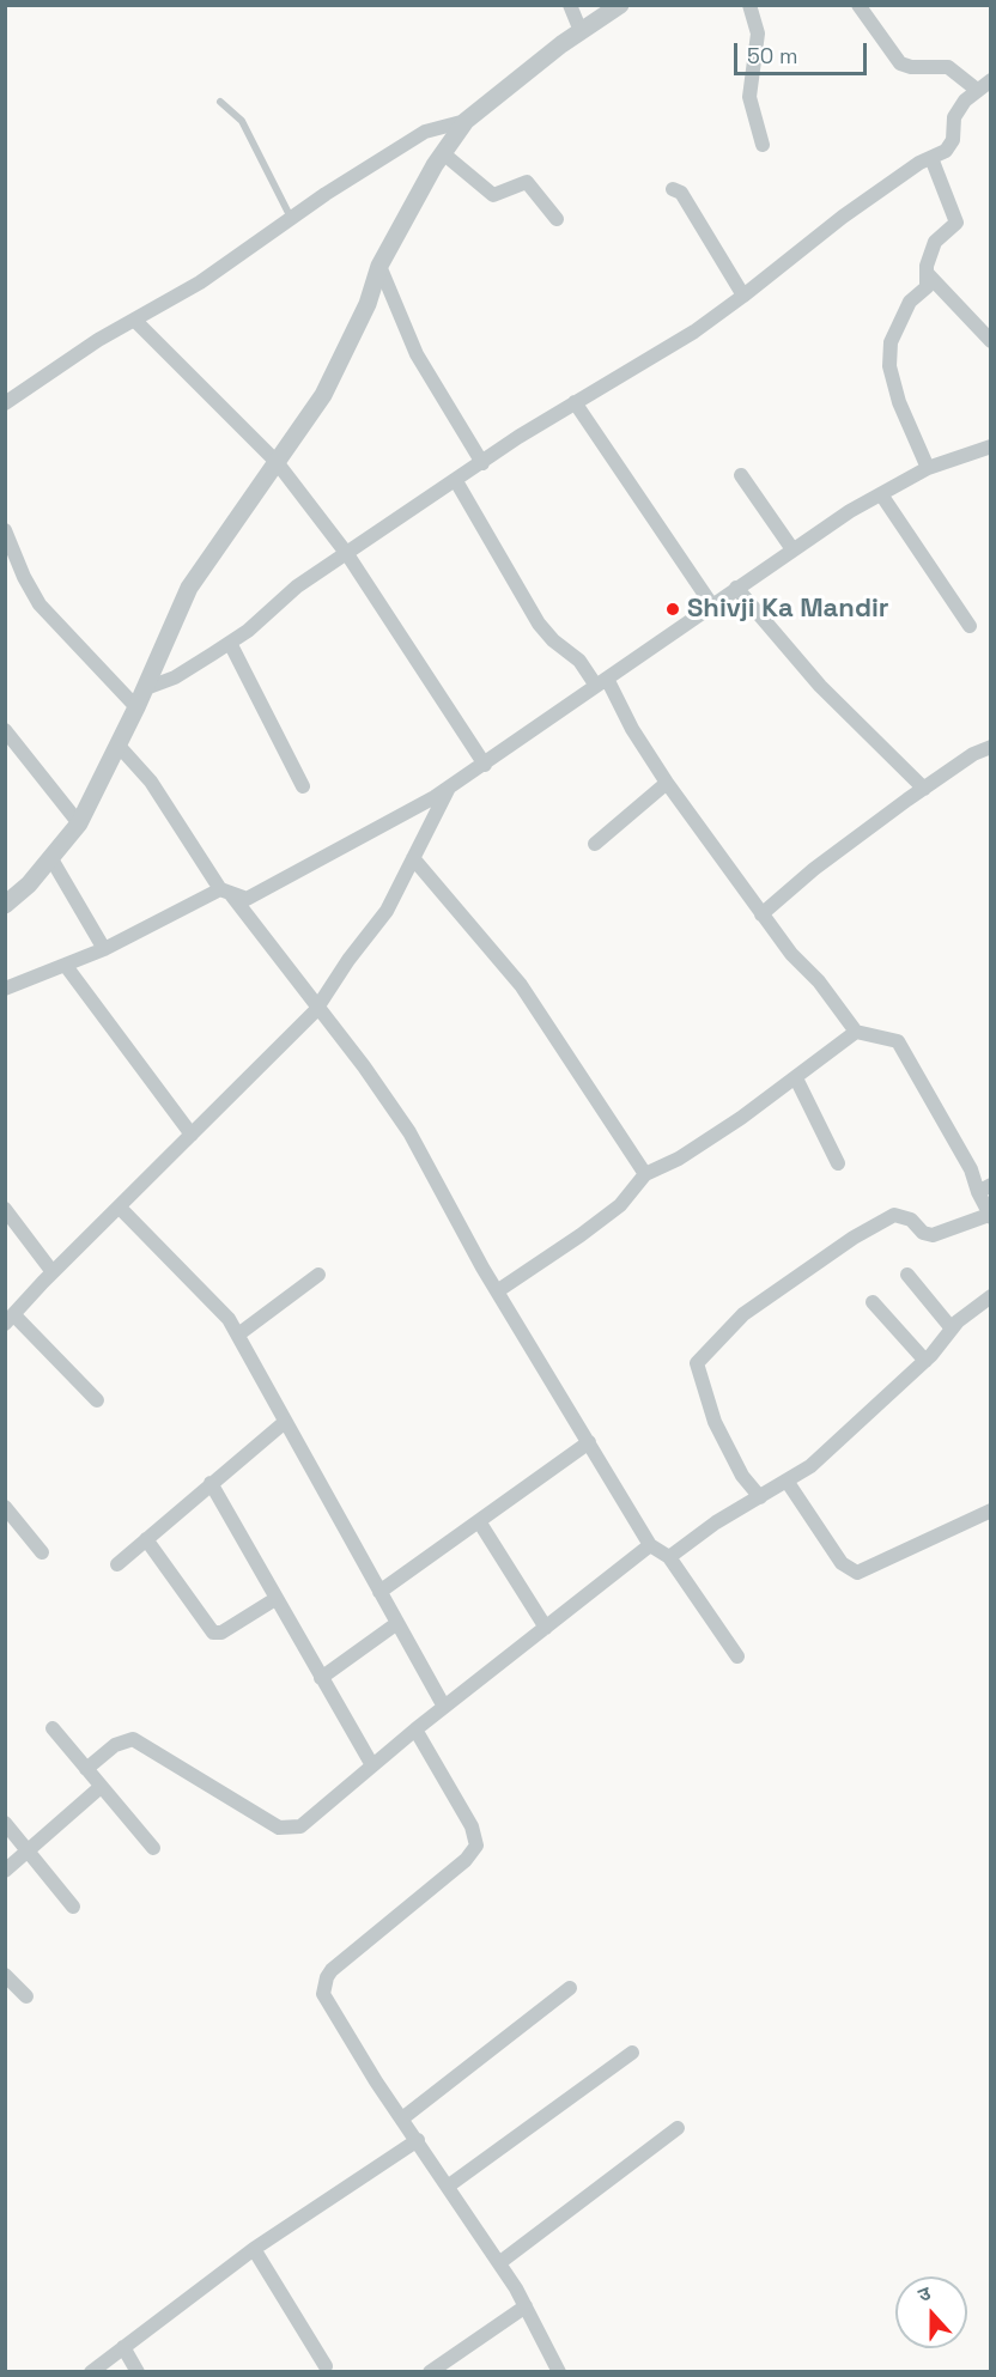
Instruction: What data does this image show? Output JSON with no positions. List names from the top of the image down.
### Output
{
  "places": ["Shivji Ka Mandir"],
  "scale_bar": "50 m",
  "north": "top"
}
